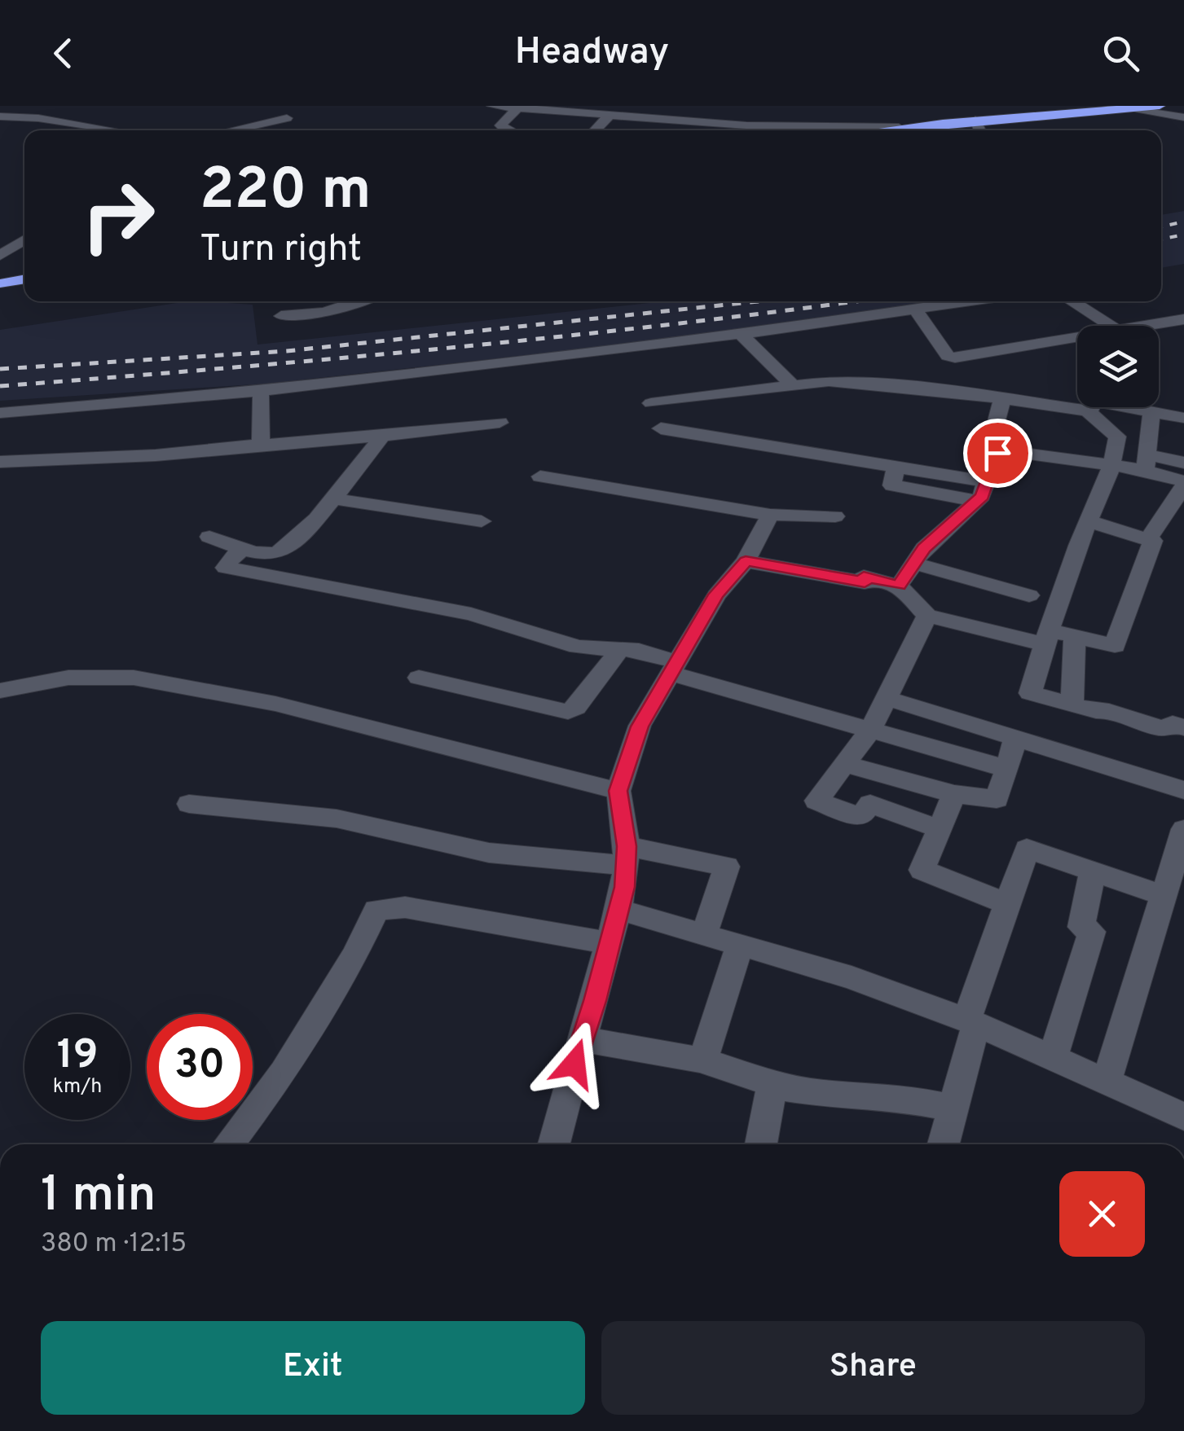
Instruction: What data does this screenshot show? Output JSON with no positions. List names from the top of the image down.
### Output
{
  "page": {
    "header": "Headway",
    "turn": ["220 m", "Turn right"],
    "speed": "19 km/h",
    "limit": "30",
    "heading": ["1 min", "380 m · 12:15"],
    "buttons": ["Exit", "Share"]
  }
}
